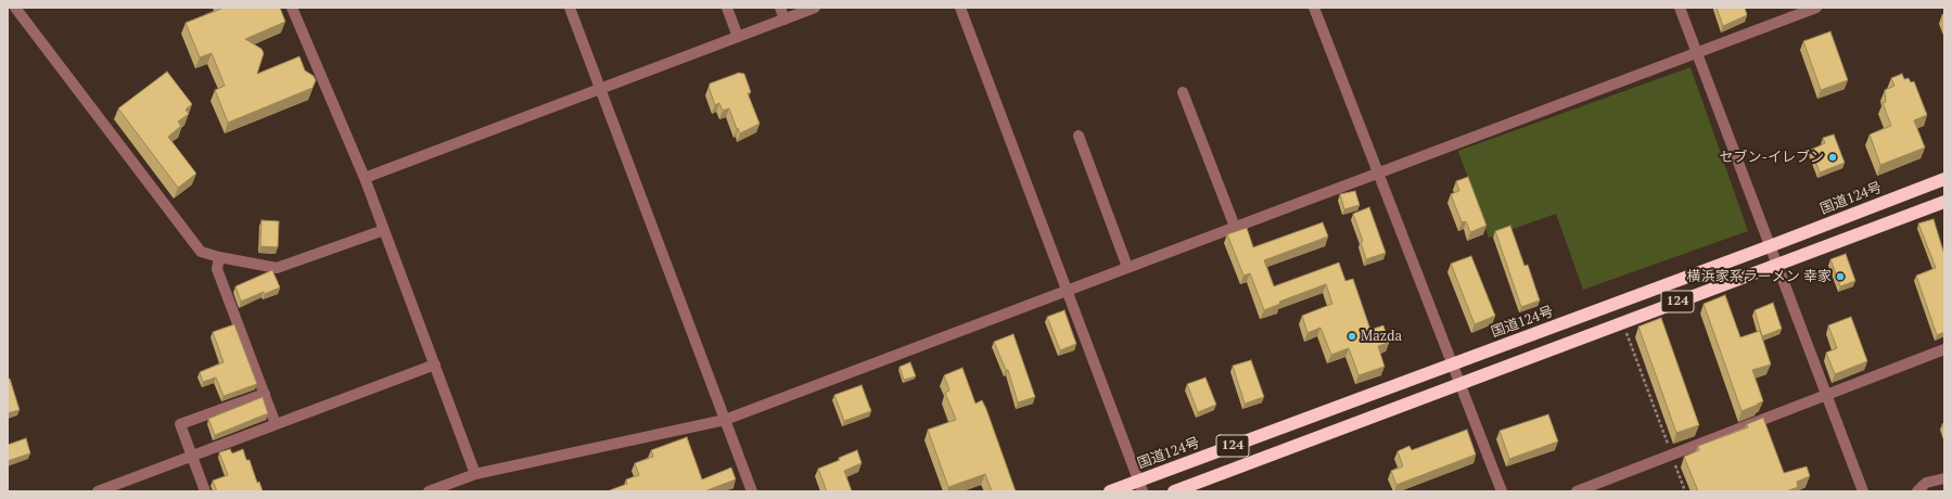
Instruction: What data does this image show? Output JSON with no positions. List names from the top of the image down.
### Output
{
  "streets": {
    "highway": ["国道124号", "124"]
  },
  "places": ["セブン-イレブン", "横浜家系ラーメン 幸家", "Mazda"]
}
